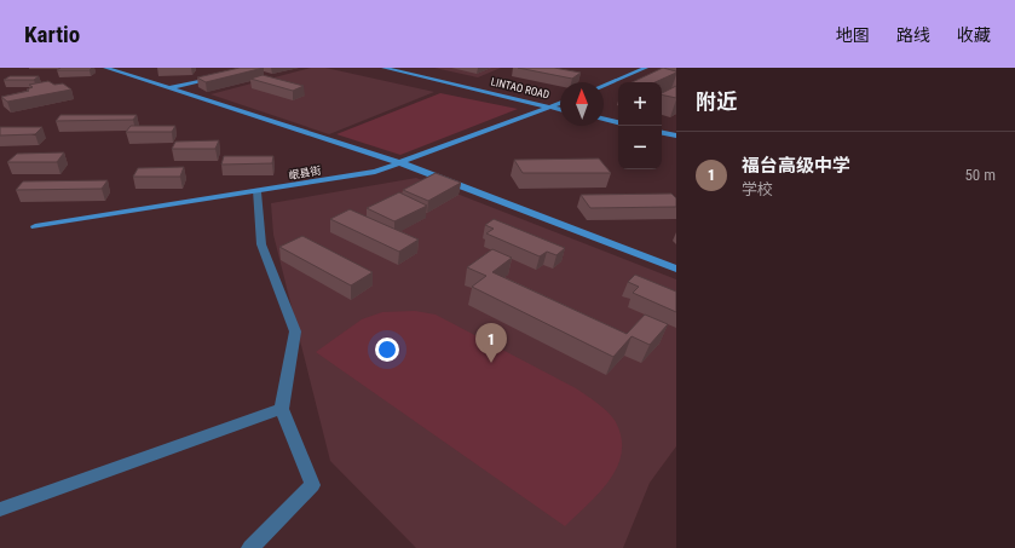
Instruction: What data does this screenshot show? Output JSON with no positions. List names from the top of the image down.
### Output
{
  "streets": {
    "street": ["LINTAO ROAD", "岷县街"]
  },
  "crossings": [
    ["LINTAO ROAD", "岷县街"]
  ],
  "north": "top",
  "page": {
    "header": "Kartio",
    "nav": ["地图", "路线", "收藏"],
    "heading": "附近",
    "map_buttons": ["+", "−"],
    "list": [
      {
        "mark": "1",
        "name": "福台高级中学",
        "note": "学校",
        "value": "50 m"
      }
    ],
    "pins": "1"
  }
}
